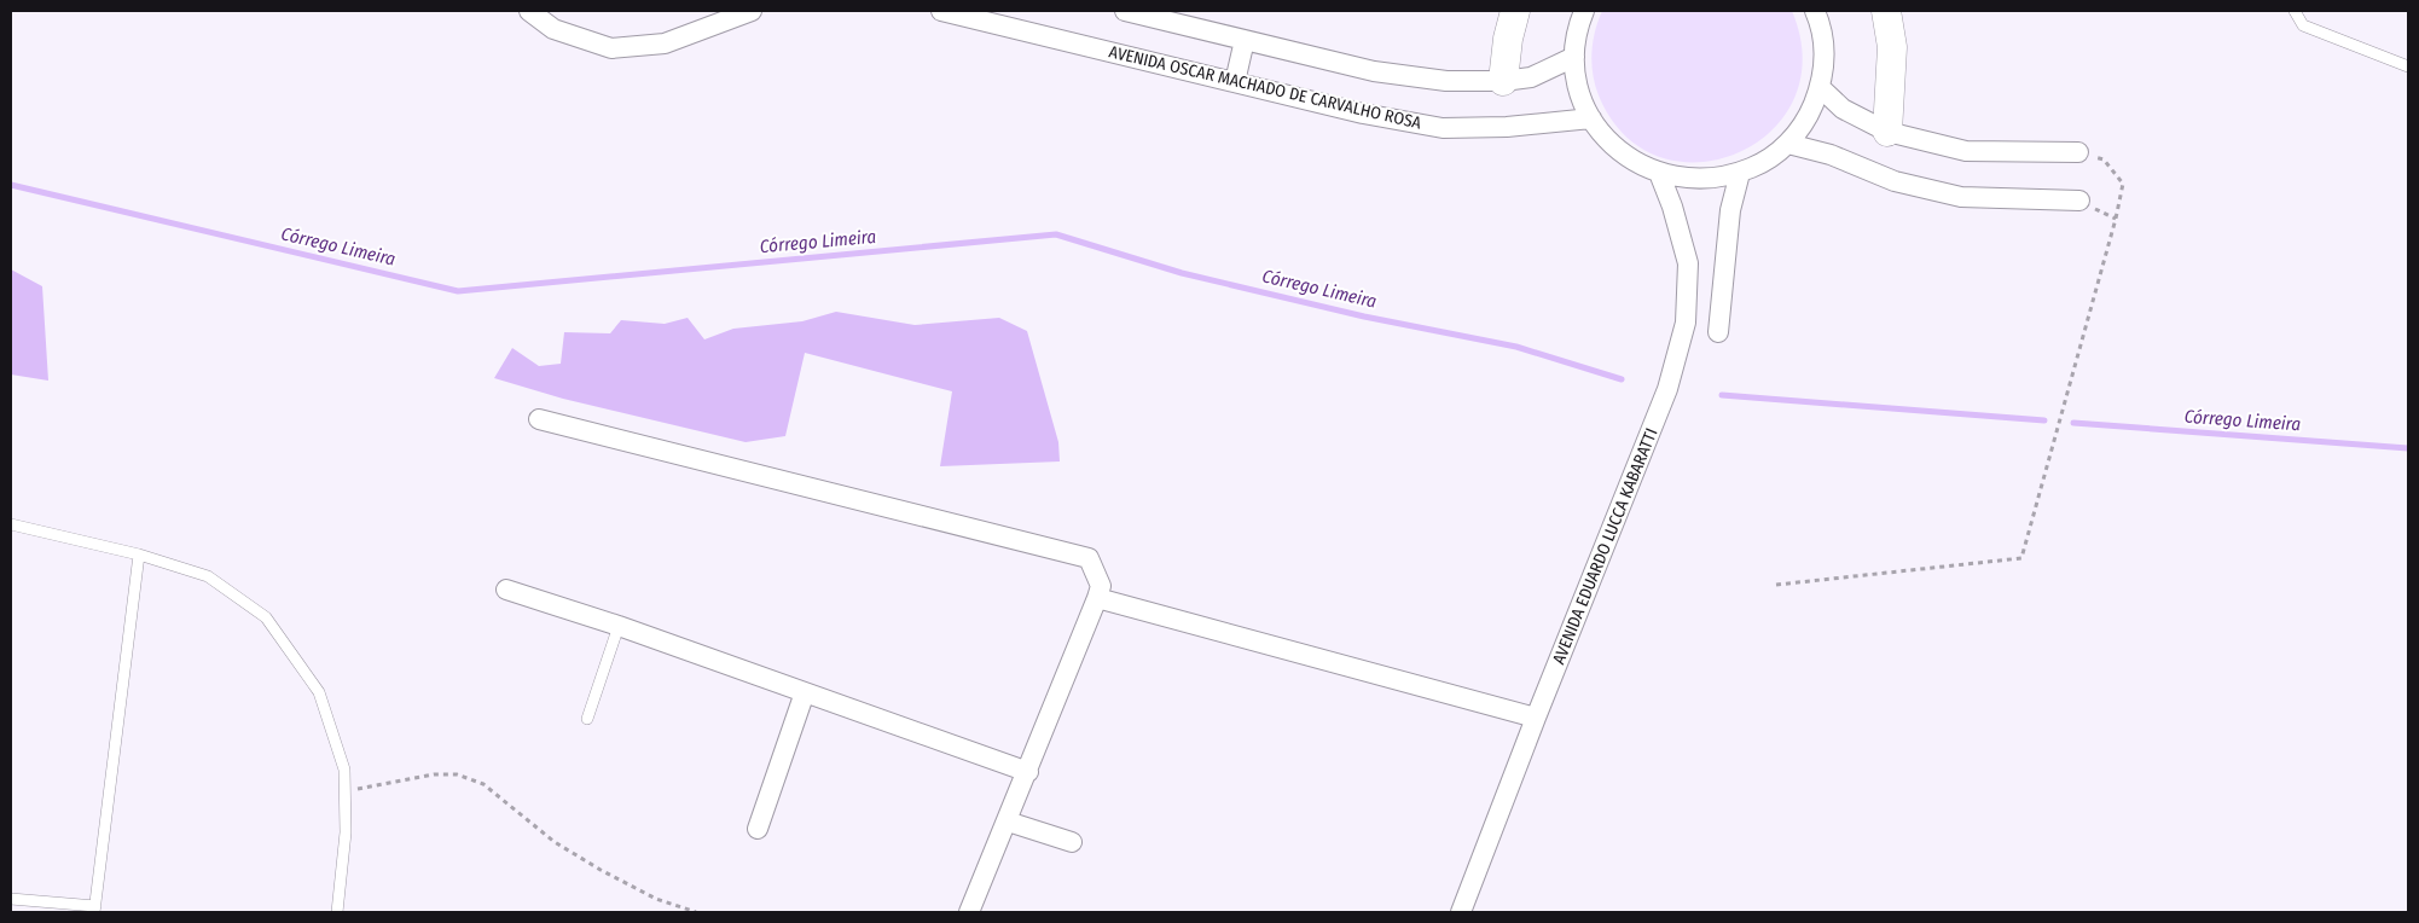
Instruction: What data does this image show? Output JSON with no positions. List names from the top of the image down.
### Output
{
  "streets": {
    "street": ["AVENIDA OSCAR MACHADO DE CARVALHO ROSA", "AVENIDA EDUARDO LUCCA KABARATTI"]
  },
  "water": ["Córrego Limeira"]
}
